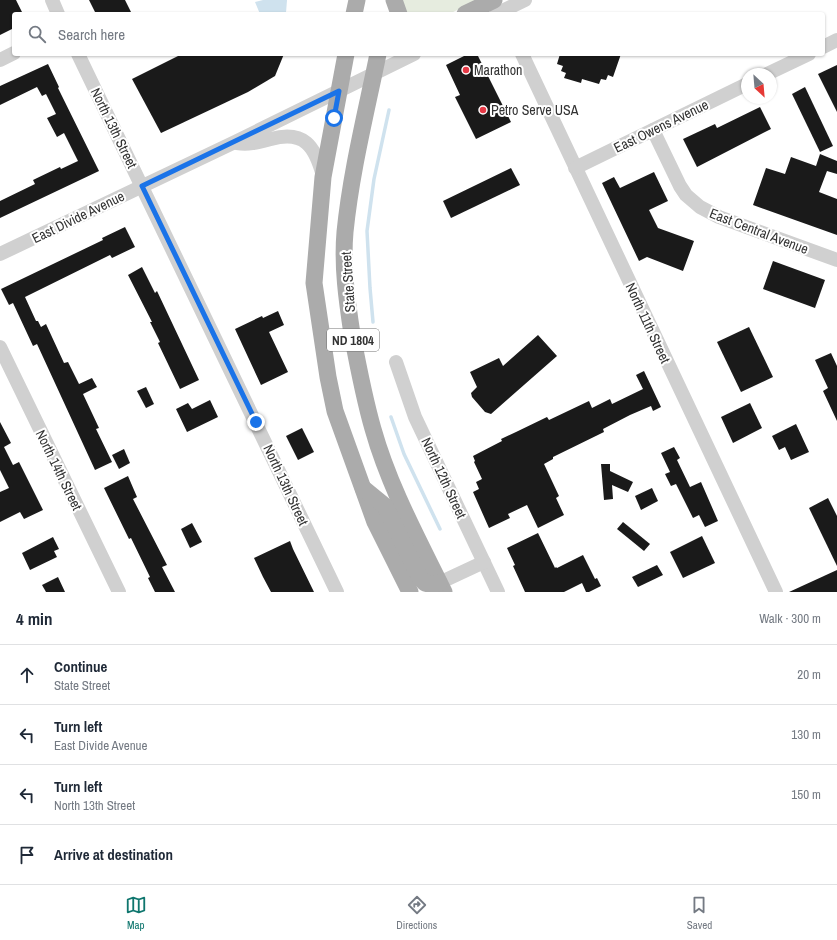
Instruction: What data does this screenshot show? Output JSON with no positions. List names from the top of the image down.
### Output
{
  "streets": {
    "main road": ["State Street", "ND 1804"],
    "street": [
      "East Owens Avenue",
      "North 13th Street",
      "East Divide Avenue",
      "East Central Avenue",
      "North 11th Street",
      "North 14th Street",
      "North 12th Street"
    ]
  },
  "crossings": [
    ["East Owens Avenue", "East Central Avenue"],
    ["East Owens Avenue", "North 11th Street"],
    ["North 13th Street", "East Divide Avenue"],
    ["East Divide Avenue", "State Street"],
    ["East Divide Avenue", "ND 1804"]
  ],
  "places": ["Marathon", "Petro Serve USA"],
  "north": "bottom right",
  "page": {
    "search": "Search here",
    "heading": ["4 min", "Walk · 300 m"],
    "list": [
      ["Continue", "State Street", "20 m"],
      ["Turn left", "East Divide Avenue", "130 m"],
      ["Turn left", "North 13th Street", "150 m"],
      "Arrive at destination"
    ],
    "nav": ["Map", "Directions", "Saved"]
  }
}
